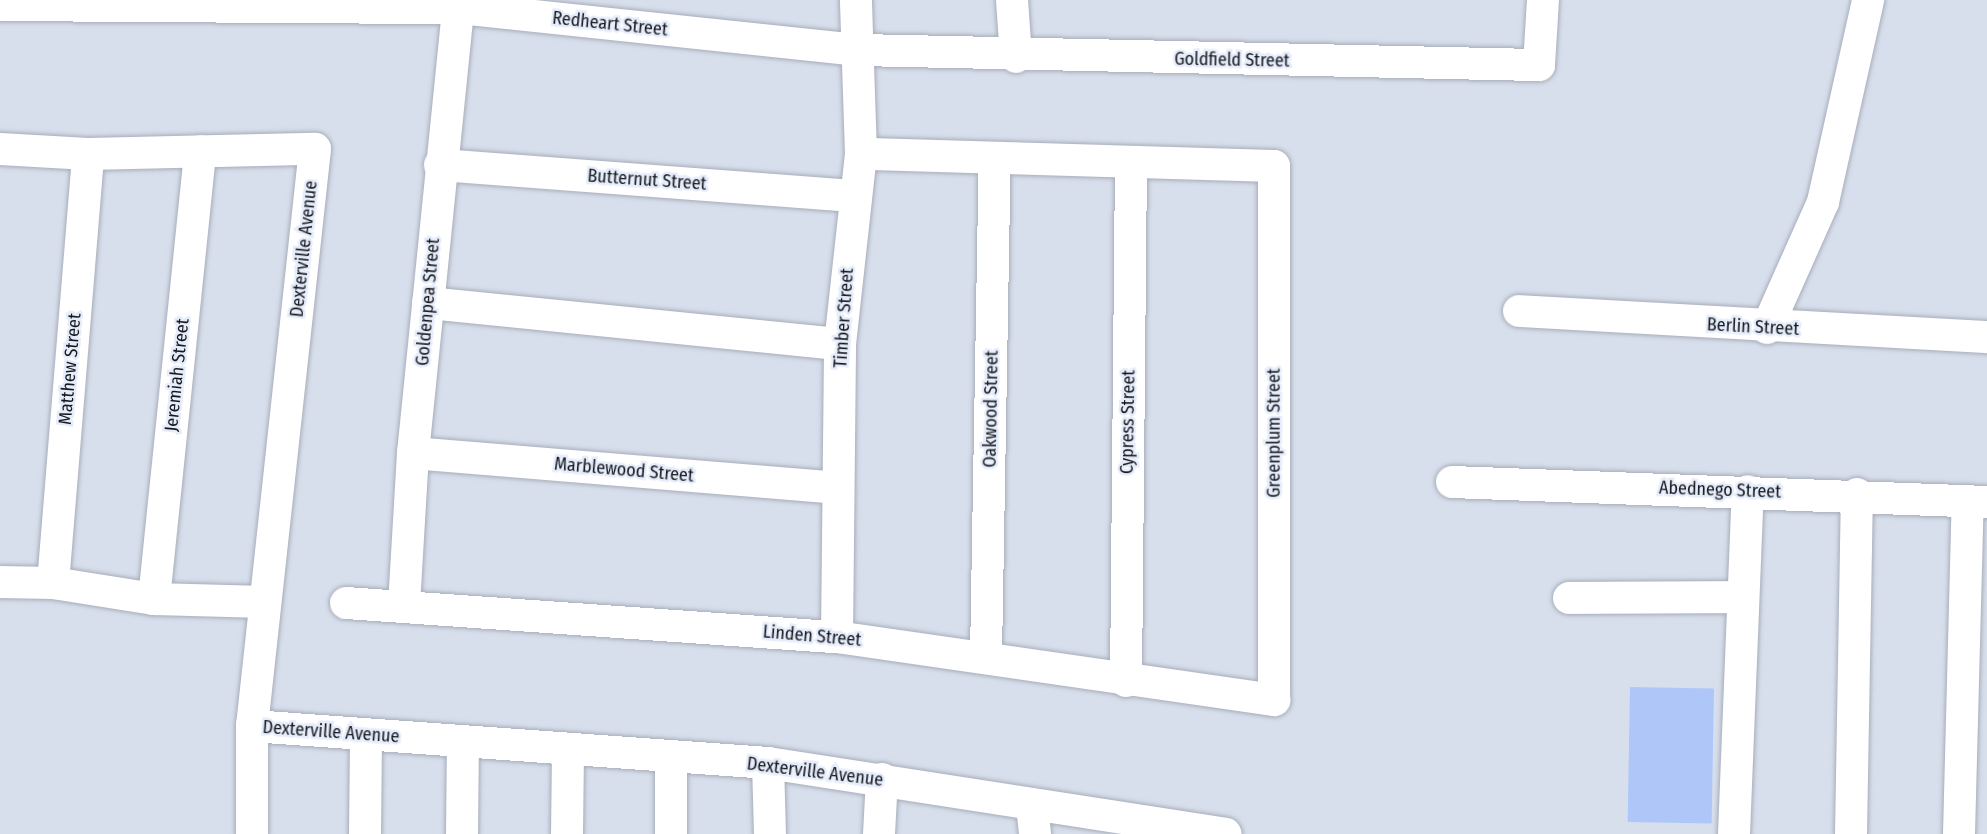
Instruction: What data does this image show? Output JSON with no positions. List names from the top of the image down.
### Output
{
  "streets": {
    "street": [
      "Redheart Street",
      "Goldfield Street",
      "Butternut Street",
      "Dexterville Avenue",
      "Goldenpea Street",
      "Timber Street",
      "Berlin Street",
      "Matthew Street",
      "Jeremiah Street",
      "Oakwood Street",
      "Cypress Street",
      "Greenplum Street",
      "Marblewood Street",
      "Abednego Street",
      "Linden Street"
    ]
  },
  "crossings": [
    ["Redheart Street", "Goldfield Street"],
    ["Redheart Street", "Goldenpea Street"],
    ["Redheart Street", "Timber Street"],
    ["Goldfield Street", "Timber Street"],
    ["Butternut Street", "Goldenpea Street"],
    ["Butternut Street", "Timber Street"],
    ["Dexterville Avenue", "Matthew Street"],
    ["Dexterville Avenue", "Jeremiah Street"],
    ["Goldenpea Street", "Marblewood Street"],
    ["Goldenpea Street", "Linden Street"],
    ["Timber Street", "Marblewood Street"],
    ["Timber Street", "Linden Street"],
    ["Oakwood Street", "Linden Street"],
    ["Cypress Street", "Greenplum Street"],
    ["Cypress Street", "Linden Street"],
    ["Greenplum Street", "Linden Street"]
  ]
}
